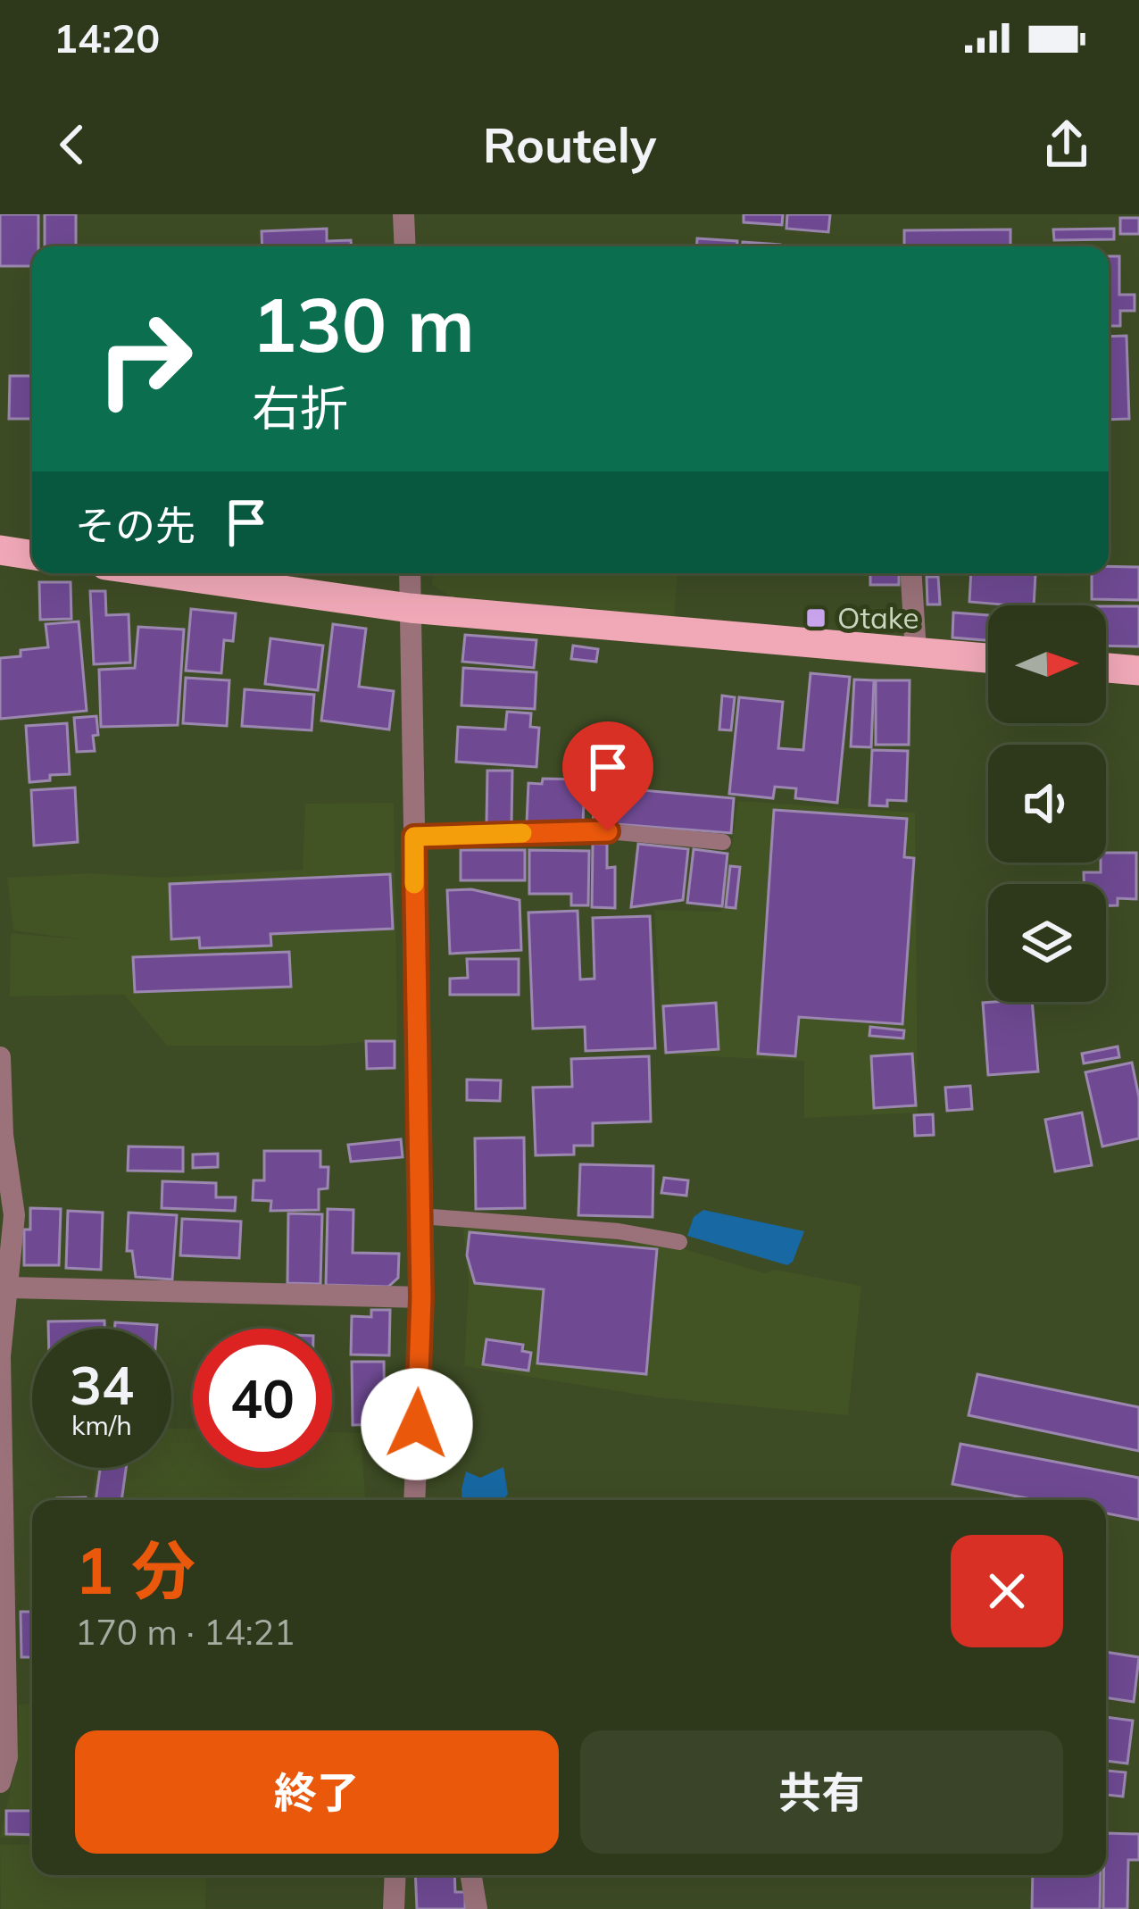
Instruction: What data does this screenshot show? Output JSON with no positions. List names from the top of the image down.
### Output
{
  "places": {
    "transit": ["Otake"]
  },
  "north": "right",
  "page": {
    "status": "14:20",
    "header": "Routely",
    "turn": ["130 m", "右折"],
    "then": "その先",
    "speed": "34 km/h",
    "limit": "40",
    "heading": ["1 分", "170 m · 14:21"],
    "buttons": ["終了", "共有"]
  }
}
